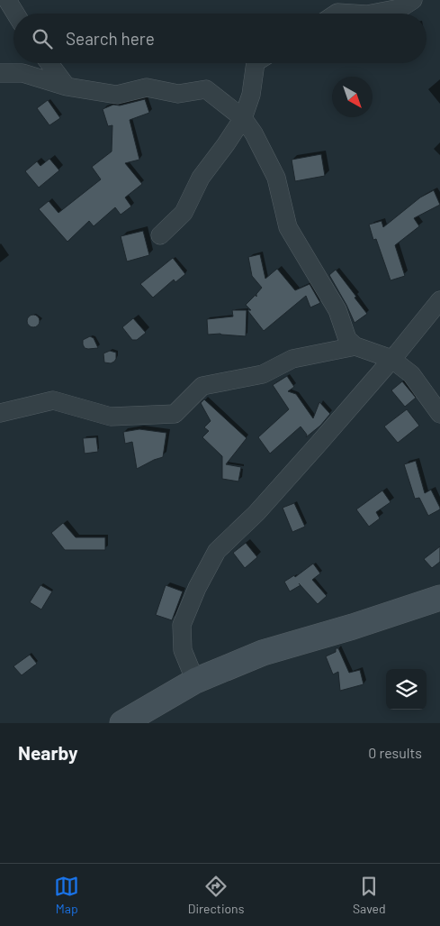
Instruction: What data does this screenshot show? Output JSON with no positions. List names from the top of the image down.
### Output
{
  "north": "bottom right",
  "page": {
    "search": "Search here",
    "heading": ["Nearby", "0 results"],
    "nav": ["Map", "Directions", "Saved"]
  }
}
